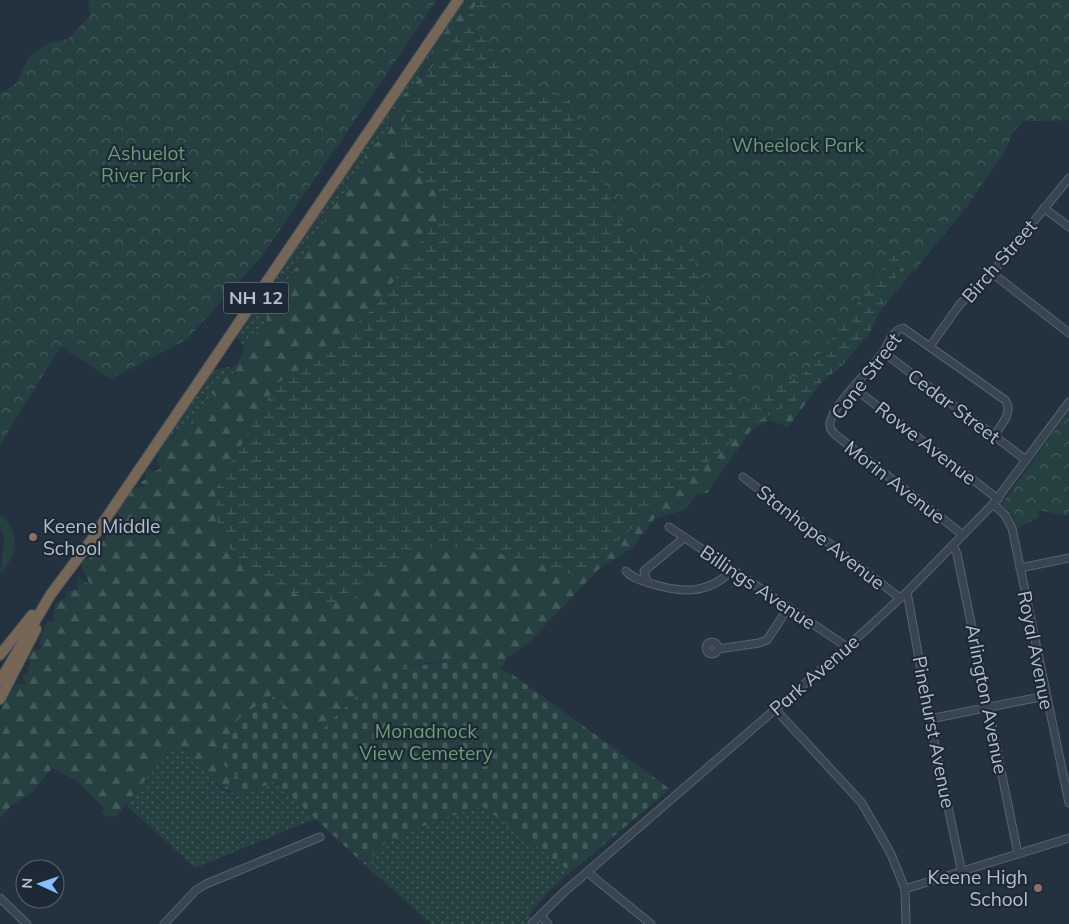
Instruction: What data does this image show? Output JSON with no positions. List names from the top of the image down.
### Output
{
  "streets": {
    "highway": ["NH 12"],
    "street": [
      "Birch Street",
      "Cone Street",
      "Cedar Street",
      "Rowe Avenue",
      "Morin Avenue",
      "Stanhope Avenue",
      "Billings Avenue",
      "Royal Avenue",
      "Park Avenue",
      "Arlington Avenue",
      "Pinehurst Avenue"
    ]
  },
  "crossings": [
    ["Birch Street", "Cone Street"],
    ["Cone Street", "Cedar Street"],
    ["Cone Street", "Rowe Avenue"],
    ["Cone Street", "Morin Avenue"],
    ["Cedar Street", "Park Avenue"],
    ["Rowe Avenue", "Royal Avenue"],
    ["Rowe Avenue", "Park Avenue"],
    ["Morin Avenue", "Park Avenue"],
    ["Stanhope Avenue", "Park Avenue"],
    ["Billings Avenue", "Park Avenue"],
    ["Royal Avenue", "Park Avenue"],
    ["Park Avenue", "Arlington Avenue"],
    ["Park Avenue", "Pinehurst Avenue"]
  ],
  "parks": ["Wheelock Park", "Ashuelot River Park", "Monadnock View Cemetery"],
  "places": ["Keene Middle School", "Keene High School"],
  "north": "left"
}
